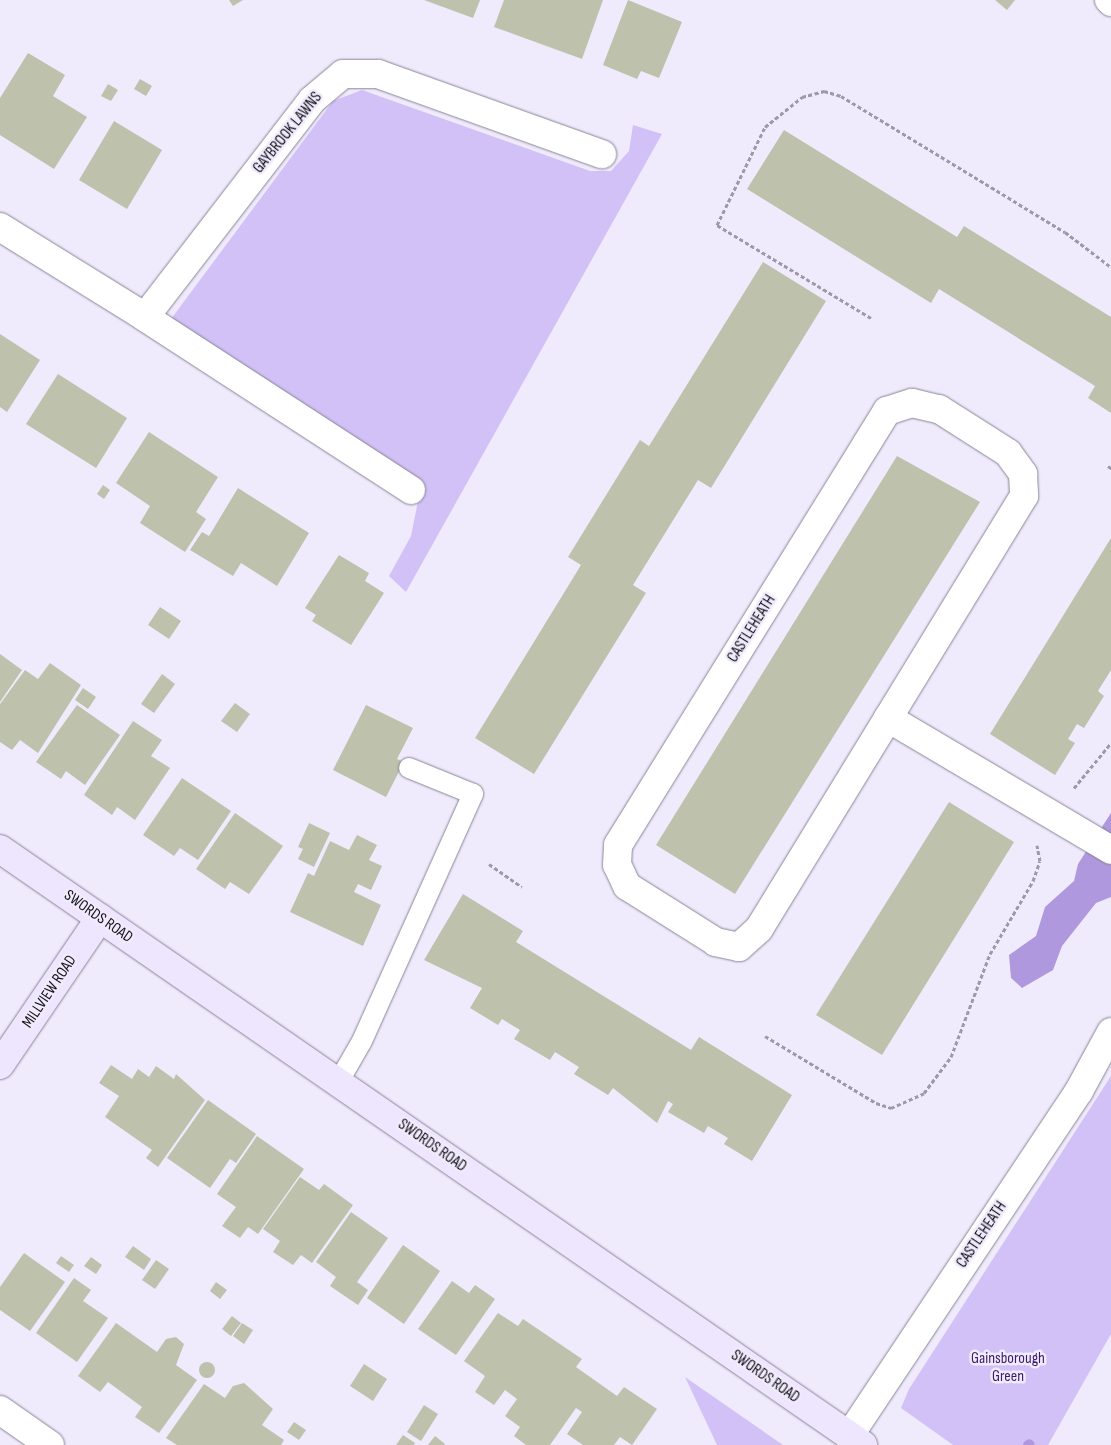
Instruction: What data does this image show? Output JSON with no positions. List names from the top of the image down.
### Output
{
  "streets": {
    "main road": ["SWORDS ROAD", "MILLVIEW ROAD"],
    "street": ["GAYBROOK LAWNS", "CASTLEHEATH"]
  },
  "crossings": [
    ["CASTLEHEATH", "SWORDS ROAD"],
    ["SWORDS ROAD", "MILLVIEW ROAD"]
  ],
  "parks": ["Gainsborough Green"]
}
